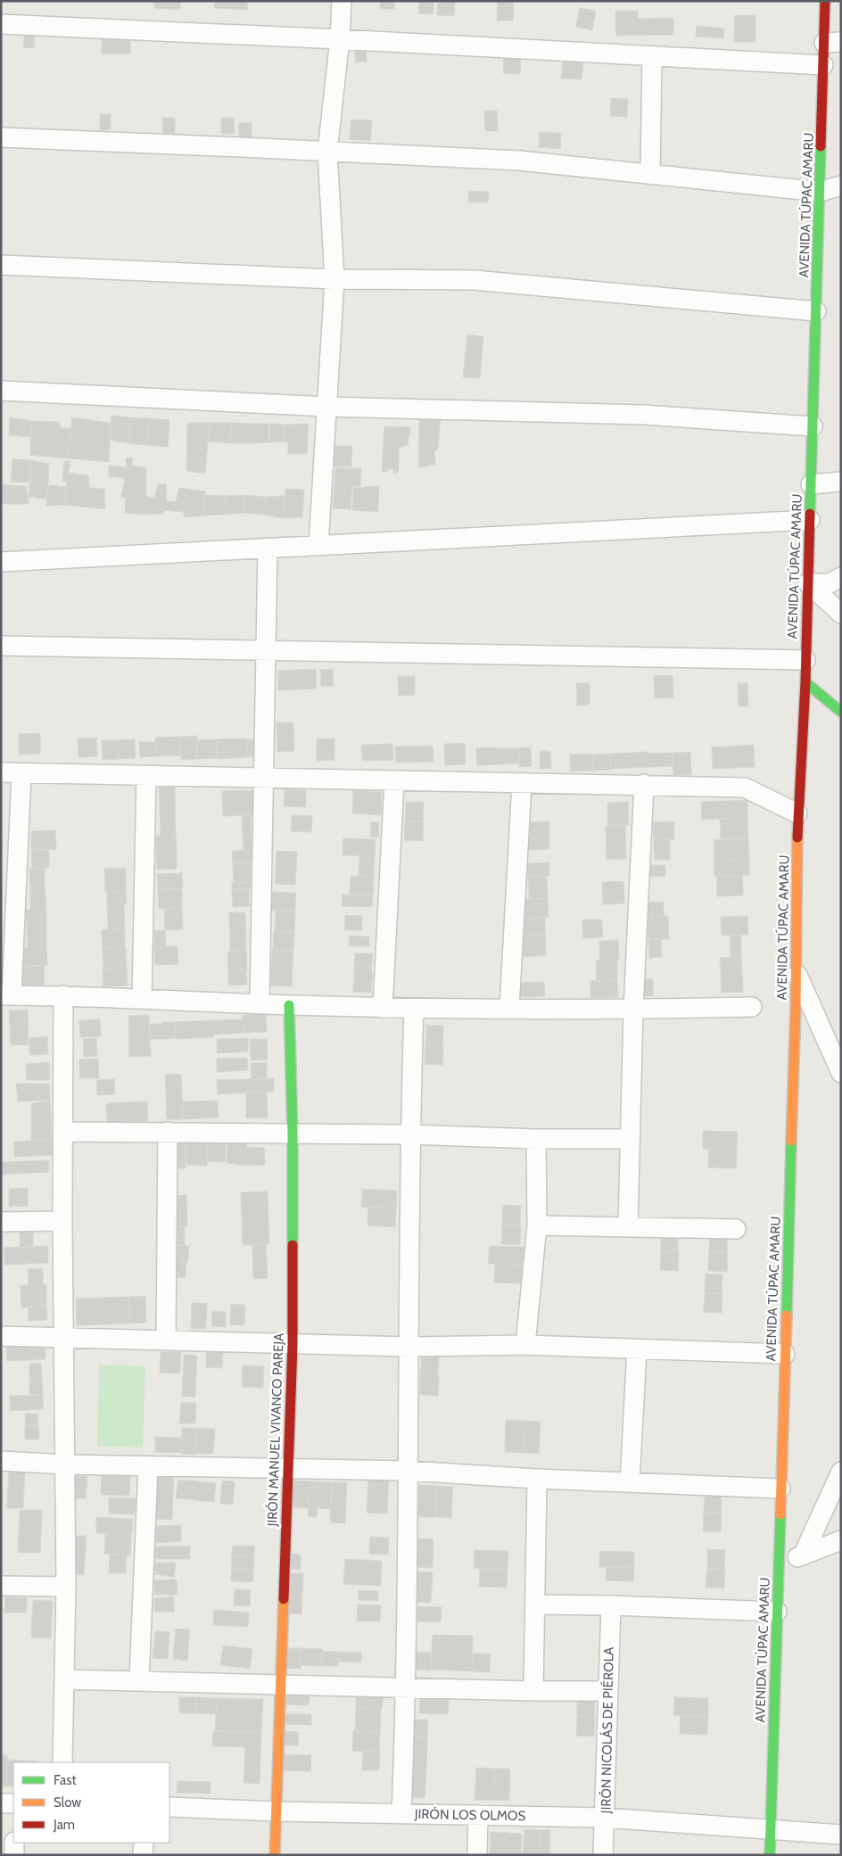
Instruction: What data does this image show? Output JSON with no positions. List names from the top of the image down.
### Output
{
  "streets": {
    "main road": ["AVENIDA TÚPAC AMARU", "JIRÓN MANUEL VIVANCO PAREJA"],
    "street": ["JIRÓN NICOLÁS DE PIÉROLA", "JIRÓN LOS OLMOS"]
  },
  "crossings": [
    ["AVENIDA TÚPAC AMARU", "JIRÓN LOS OLMOS"],
    ["JIRÓN MANUEL VIVANCO PAREJA", "JIRÓN LOS OLMOS"],
    ["JIRÓN NICOLÁS DE PIÉROLA", "JIRÓN LOS OLMOS"]
  ],
  "legend": ["Fast", "Slow", "Jam"]
}
